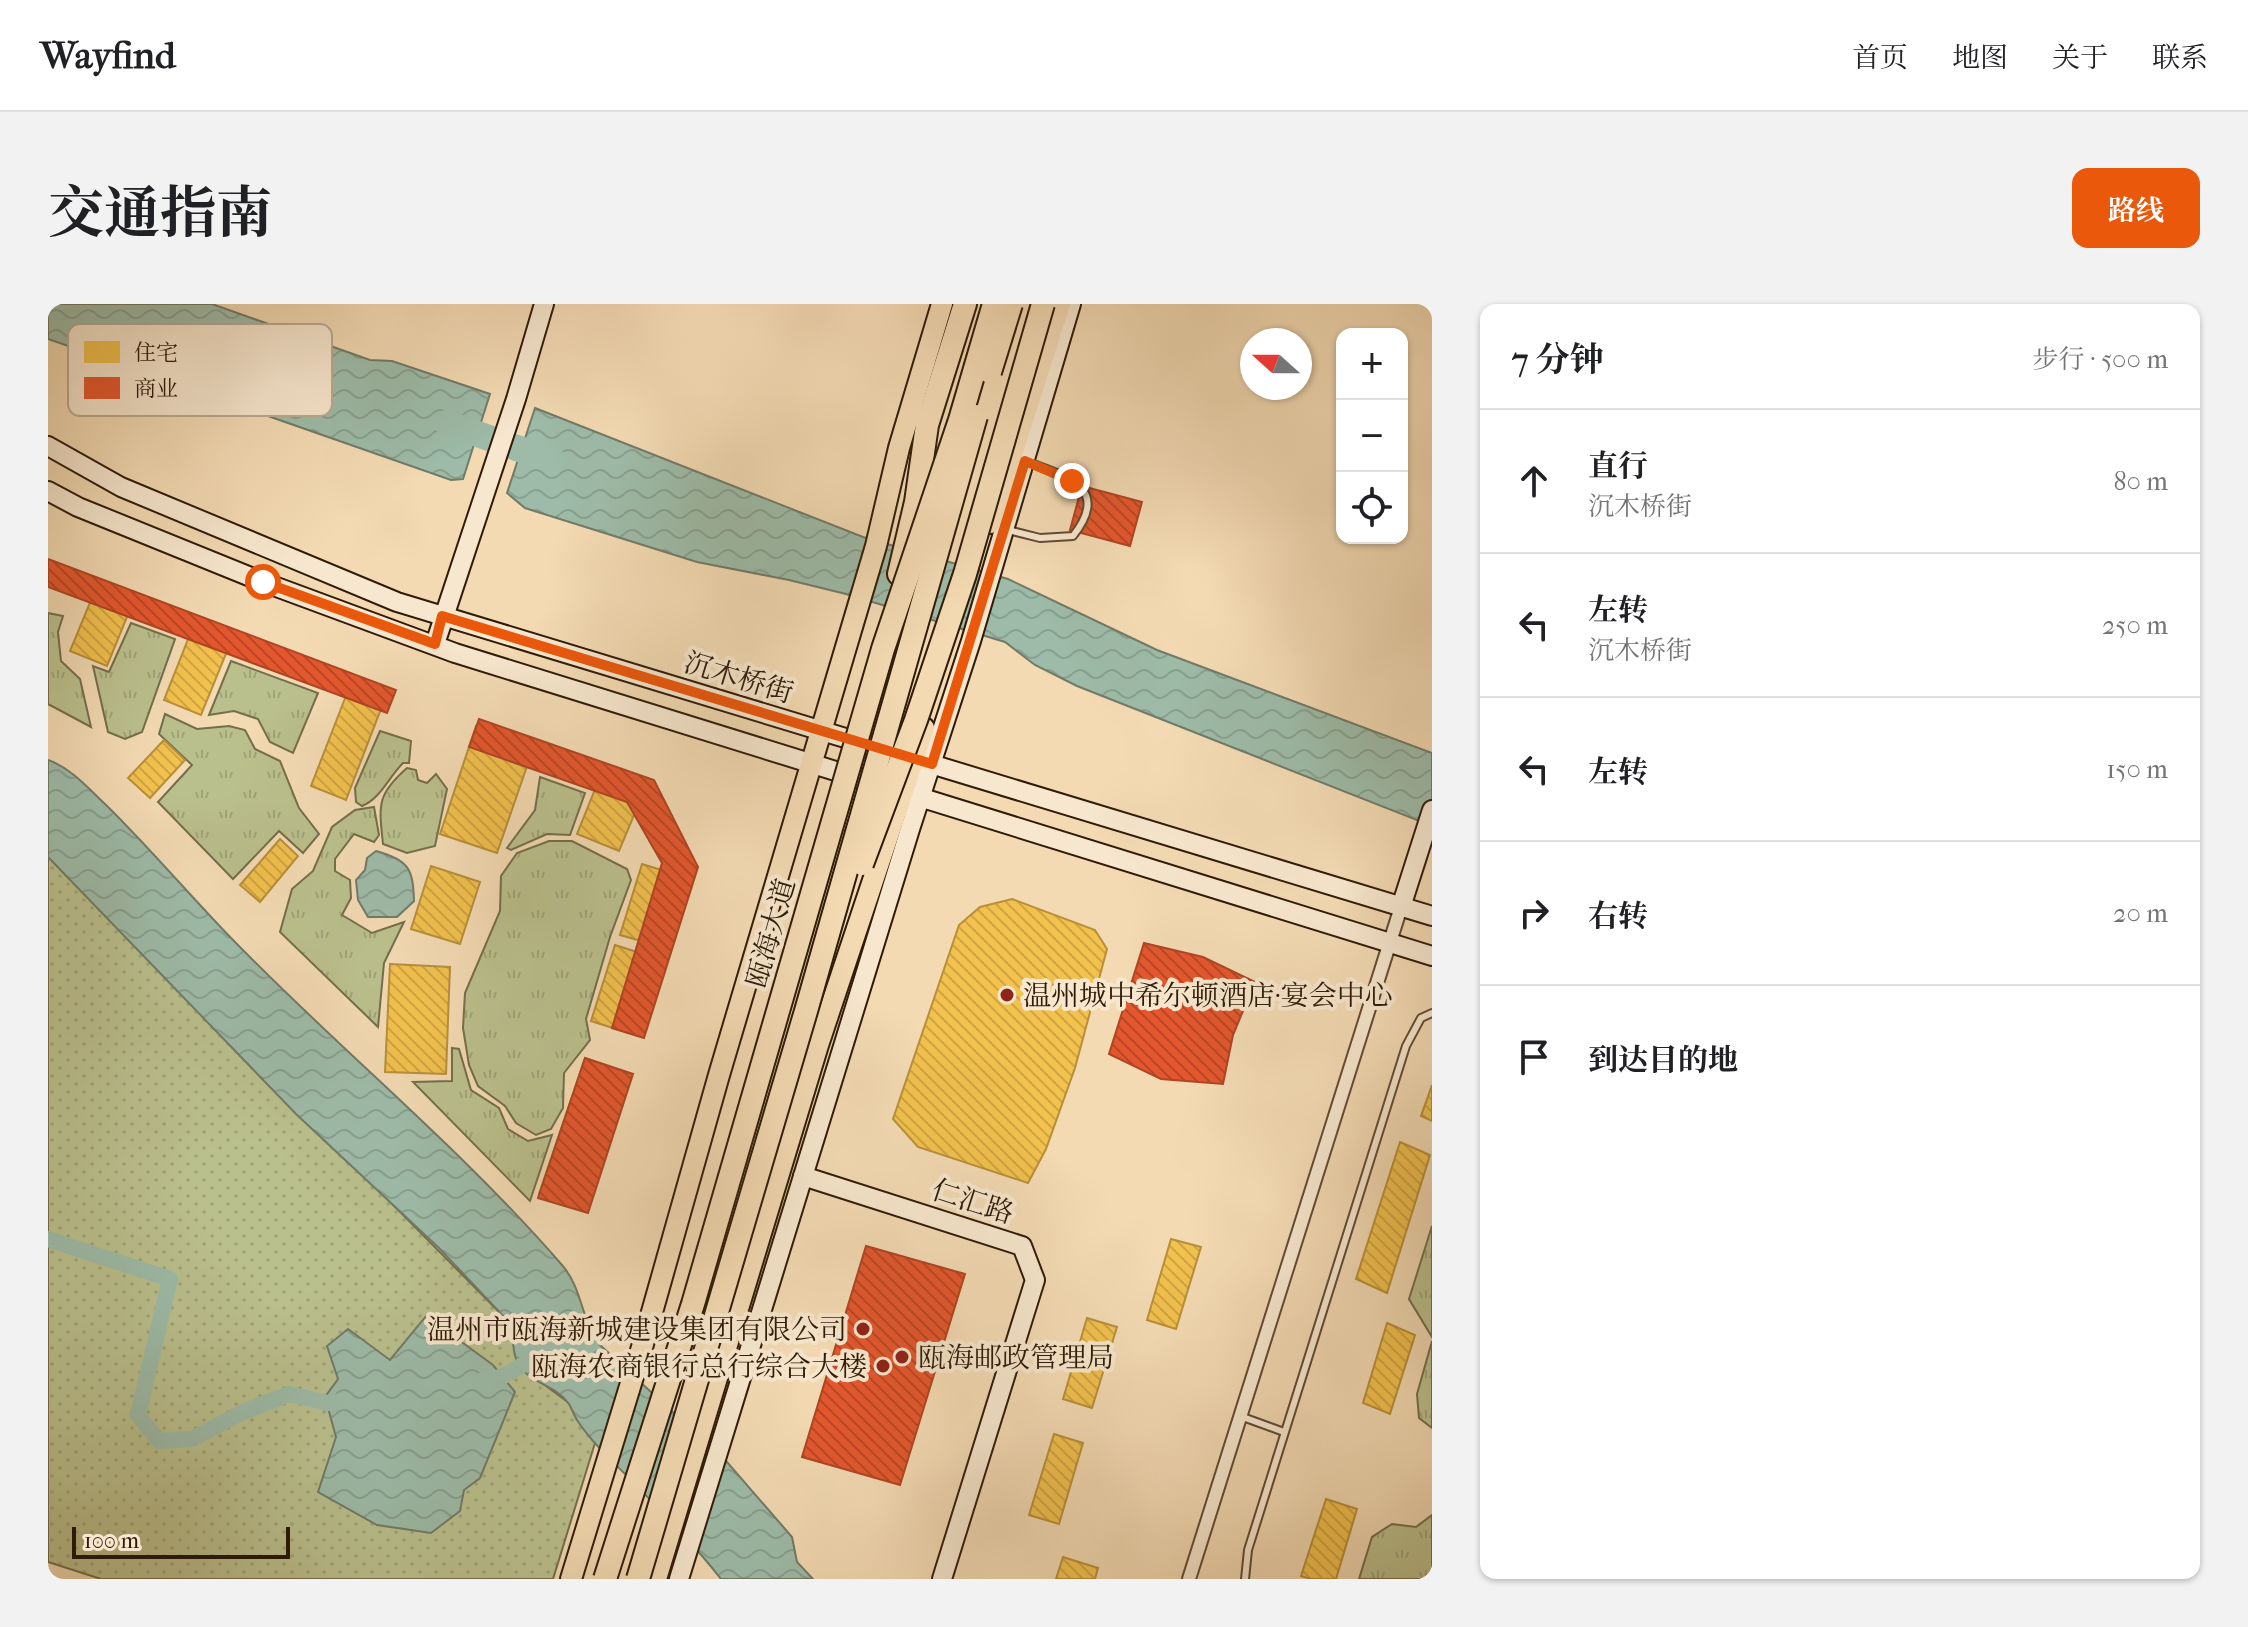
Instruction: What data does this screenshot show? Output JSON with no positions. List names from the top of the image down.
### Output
{
  "streets": {
    "highway": ["瓯海大道"],
    "street": ["沉木桥街", "仁汇路"]
  },
  "crossings": [
    ["沉木桥街", "瓯海大道"]
  ],
  "places": [
    "温州城中希尔顿酒店·宴会中心",
    "温州市瓯海新城建设集团有限公司",
    "瓯海邮政管理局",
    "瓯海农商银行总行综合大楼"
  ],
  "legend": ["住宅", "商业"],
  "scale_bar": "100 m",
  "north": "left",
  "page": {
    "header": "Wayfind",
    "nav": [
      "首页",
      "地图",
      "关于",
      "联系"
    ],
    "title": "交通指南",
    "buttons": "路线",
    "heading": ["7 分钟", "步行 · 500 m"],
    "map_buttons": ["+", "−"],
    "list": [
      ["直行", "沉木桥街", "80 m"],
      ["左转", "沉木桥街", "250 m"],
      ["左转", "150 m"],
      ["右转", "20 m"],
      "到达目的地"
    ],
    "scale": "100 m"
  }
}
